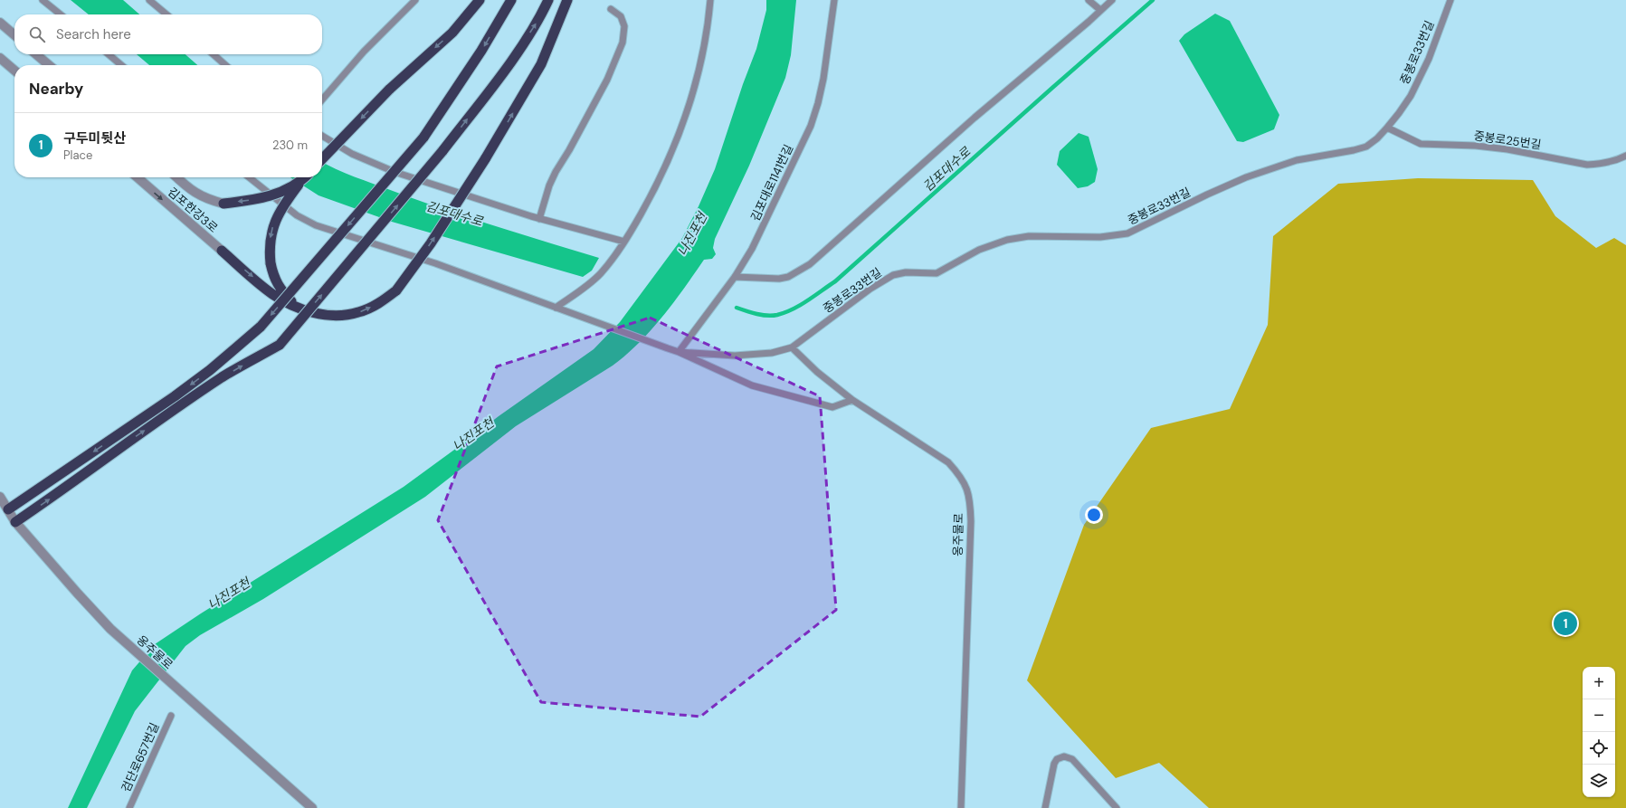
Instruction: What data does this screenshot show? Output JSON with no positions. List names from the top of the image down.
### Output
{
  "streets": {
    "street": ["김포한강3로", "옹주물로"],
    "lane": [
      "중봉로33번길",
      "중봉로25번길",
      "김포대로1141번길",
      "검단로657번길"
    ]
  },
  "crossings": [
    ["중봉로33번길", "중봉로25번길"],
    ["중봉로33번길", "옹주물로"]
  ],
  "water": ["김포대수로", "나진포천"],
  "page": {
    "search": "Search here",
    "heading": "Nearby",
    "list": [
      {
        "mark": "1",
        "name": "구두미뒷산",
        "note": "Place",
        "value": "230 m"
      }
    ],
    "pins": "1",
    "map_buttons": ["+", "−"]
  }
}
